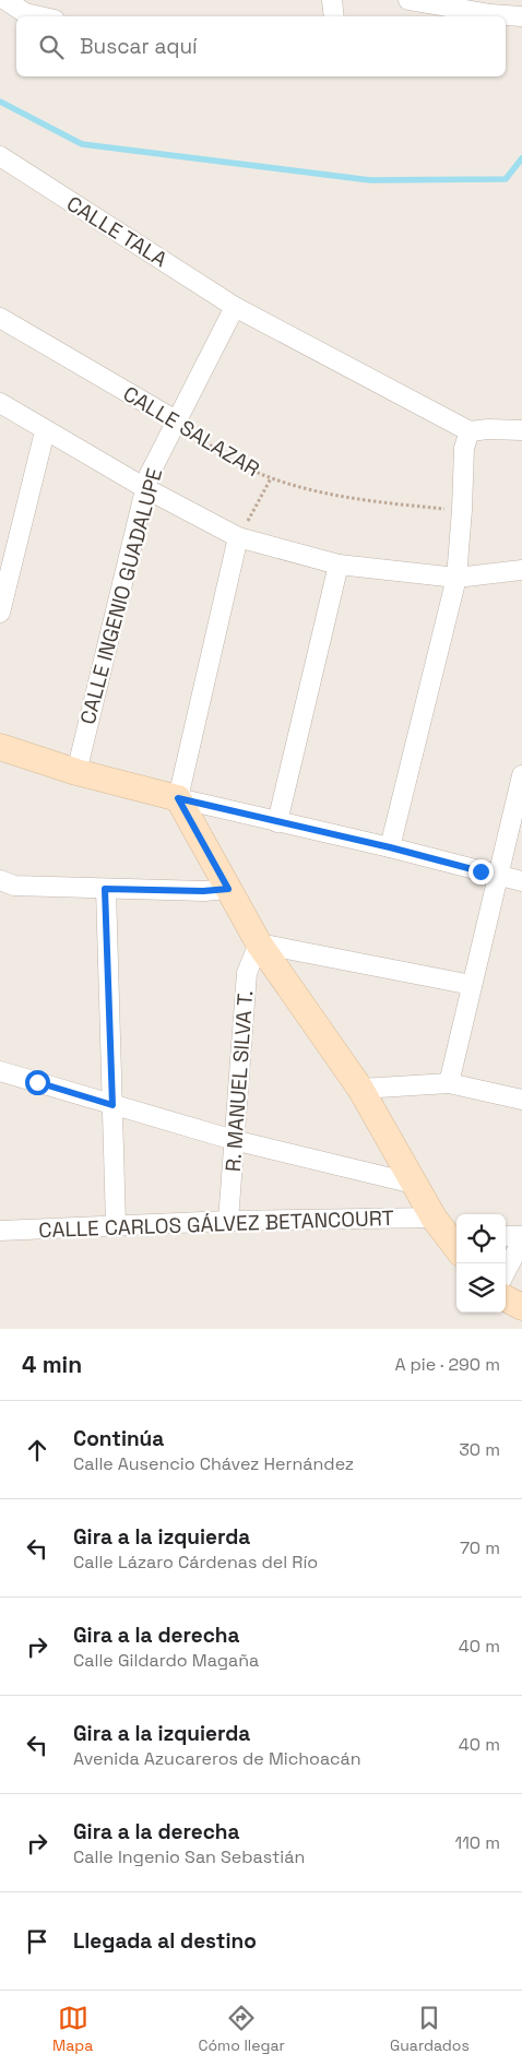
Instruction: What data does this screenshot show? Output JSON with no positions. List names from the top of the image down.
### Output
{
  "streets": {
    "street": [
      "CALLE TALA",
      "CALLE SALAZAR",
      "CALLE INGENIO GUADALUPE",
      "R. MANUEL SILVA T.",
      "CALLE CARLOS GÁLVEZ BETANCOURT"
    ]
  },
  "crossings": [
    ["CALLE TALA", "CALLE INGENIO GUADALUPE"],
    ["CALLE SALAZAR", "CALLE INGENIO GUADALUPE"],
    ["R. MANUEL SILVA T.", "CALLE CARLOS GÁLVEZ BETANCOURT"]
  ],
  "page": {
    "search": "Buscar aquí",
    "heading": ["4 min", "A pie · 290 m"],
    "list": [
      ["Continúa", "Calle Ausencio Chávez Hernández", "30 m"],
      ["Gira a la izquierda", "Calle Lázaro Cárdenas del Río", "70 m"],
      ["Gira a la derecha", "Calle Gildardo Magaña", "40 m"],
      ["Gira a la izquierda", "Avenida Azucareros de Michoacán", "40 m"],
      ["Gira a la derecha", "Calle Ingenio San Sebastián", "110 m"],
      "Llegada al destino"
    ],
    "nav": ["Mapa", "Cómo llegar", "Guardados"]
  }
}
